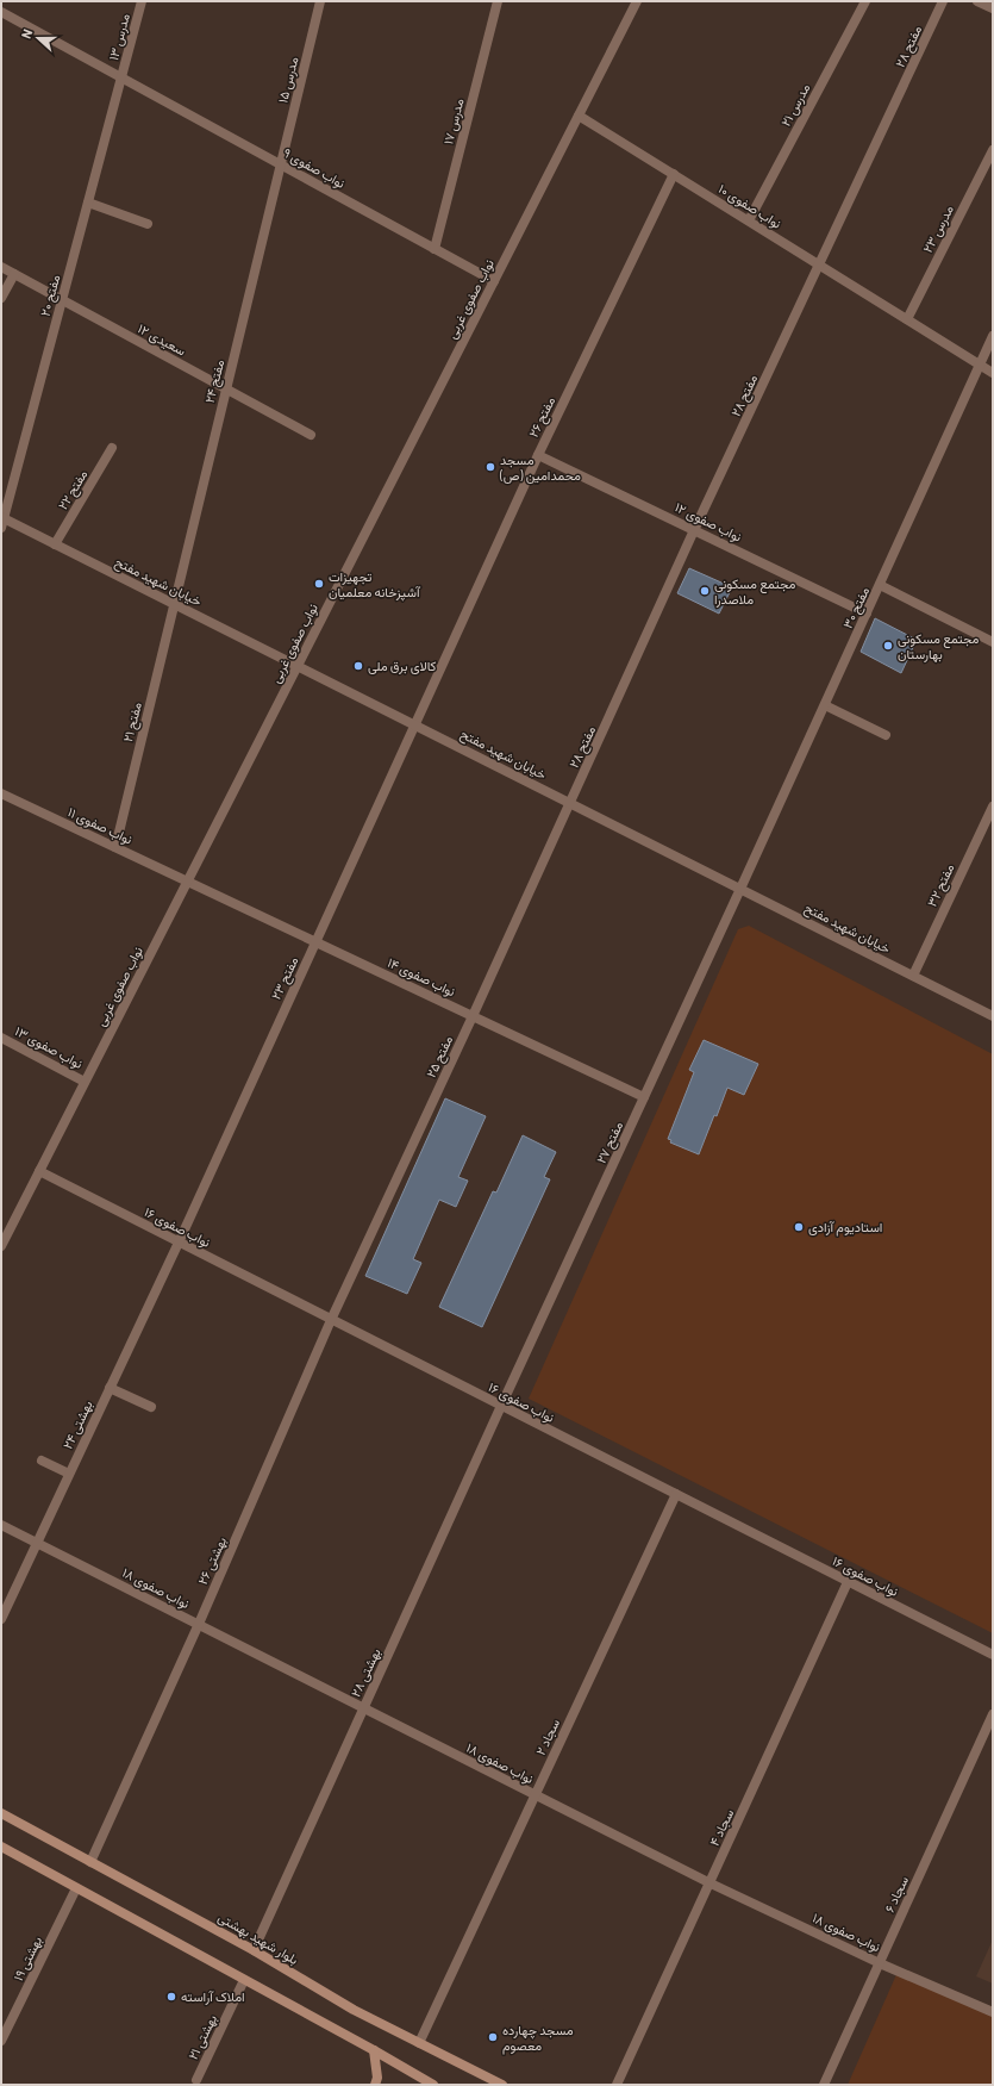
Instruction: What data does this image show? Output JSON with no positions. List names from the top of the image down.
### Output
{
  "streets": {
    "main road": ["بلوار شهید بهشتی"],
    "street": [
      "مدرس ۱۳",
      "مفتح ۲۸",
      "مدرس ۱۵",
      "مدرس ۲۱",
      "مدرس ۱۷",
      "نواب صفوی ۹",
      "نواب صفوی ۱۰",
      "مدرس ۲۳",
      "مفتح ۲۰",
      "نواب صفوی غربی",
      "سعیدی ۱۲",
      "مفتح ۲۴",
      "مفتح ۲۶",
      "مفتح ۲۲",
      "نواب صفوی ۱۲",
      "خیابان شهید مفتح",
      "مفتح ۳۰",
      "مفتح ۲۱",
      "نواب صفوی ۱۱",
      "مفتح ۳۲",
      "نواب صفوی ۱۴",
      "مفتح ۲۳",
      "نواب صفوی ۱۳",
      "مفتح ۲۵",
      "مفتح ۲۷",
      "نواب صفوی ۱۶",
      "بهشتی ۲۴",
      "بهشتی ۲۶",
      "نواب صفوی ۱۸",
      "بهشتی ۲۸",
      "سجاد ۲",
      "سجاد ۴",
      "سجاد ۶",
      "بهشتی ۱۹",
      "بهشتی ۲۱"
    ]
  },
  "crossings": [
    ["مدرس ۱۳", "نواب صفوی ۹"],
    ["مدرس ۱۳", "مفتح ۲۰"],
    ["مفتح ۲۸", "نواب صفوی ۱۰"],
    ["مفتح ۲۸", "نواب صفوی ۱۲"],
    ["مفتح ۲۸", "خیابان شهید مفتح"],
    ["مفتح ۲۸", "مفتح ۲۵"],
    ["مدرس ۱۵", "نواب صفوی ۹"],
    ["مدرس ۱۵", "مفتح ۲۴"],
    ["مدرس ۲۱", "نواب صفوی ۱۰"],
    ["مدرس ۱۷", "نواب صفوی ۹"],
    ["نواب صفوی ۹", "مفتح ۲۰"],
    ["نواب صفوی ۹", "نواب صفوی غربی"],
    ["نواب صفوی ۹", "مفتح ۲۴"],
    ["نواب صفوی ۱۰", "مدرس ۲۳"],
    ["نواب صفوی ۱۰", "نواب صفوی غربی"],
    ["نواب صفوی ۱۰", "مفتح ۲۶"],
    ["نواب صفوی ۱۰", "مفتح ۳۰"],
    ["مفتح ۲۰", "سعیدی ۱۲"],
    ["مفتح ۲۰", "خیابان شهید مفتح"],
    ["نواب صفوی غربی", "خیابان شهید مفتح"],
    ["نواب صفوی غربی", "نواب صفوی ۱۱"],
    ["نواب صفوی غربی", "نواب صفوی ۱۴"],
    ["نواب صفوی غربی", "نواب صفوی ۱۳"],
    ["نواب صفوی غربی", "نواب صفوی ۱۶"],
    ["سعیدی ۱۲", "مفتح ۲۴"],
    ["مفتح ۲۴", "خیابان شهید مفتح"],
    ["مفتح ۲۴", "مفتح ۲۱"],
    ["مفتح ۲۶", "نواب صفوی ۱۲"],
    ["مفتح ۲۶", "خیابان شهید مفتح"],
    ["مفتح ۲۶", "مفتح ۲۳"],
    ["مفتح ۲۲", "خیابان شهید مفتح"],
    ["نواب صفوی ۱۲", "مفتح ۳۰"],
    ["خیابان شهید مفتح", "مفتح ۳۰"],
    ["خیابان شهید مفتح", "مفتح ۲۱"],
    ["خیابان شهید مفتح", "مفتح ۳۲"],
    ["خیابان شهید مفتح", "مفتح ۲۳"],
    ["خیابان شهید مفتح", "مفتح ۲۵"],
    ["خیابان شهید مفتح", "مفتح ۲۷"],
    ["مفتح ۳۰", "مفتح ۲۷"],
    ["مفتح ۲۱", "نواب صفوی ۱۱"],
    ["نواب صفوی ۱۱", "نواب صفوی ۱۴"],
    ["نواب صفوی ۱۴", "مفتح ۲۳"],
    ["نواب صفوی ۱۴", "مفتح ۲۵"],
    ["نواب صفوی ۱۴", "مفتح ۲۷"],
    ["مفتح ۲۳", "نواب صفوی ۱۶"],
    ["مفتح ۲۳", "بهشتی ۲۴"],
    ["مفتح ۲۵", "نواب صفوی ۱۶"],
    ["مفتح ۲۵", "بهشتی ۲۶"],
    ["مفتح ۲۷", "نواب صفوی ۱۶"],
    ["مفتح ۲۷", "بهشتی ۲۸"],
    ["نواب صفوی ۱۶", "بهشتی ۲۴"],
    ["نواب صفوی ۱۶", "بهشتی ۲۶"],
    ["نواب صفوی ۱۶", "بهشتی ۲۸"],
    ["نواب صفوی ۱۶", "سجاد ۲"],
    ["نواب صفوی ۱۶", "سجاد ۴"],
    ["بهشتی ۲۴", "نواب صفوی ۱۸"],
    ["بهشتی ۲۶", "نواب صفوی ۱۸"],
    ["بهشتی ۲۶", "بلوار شهید بهشتی"],
    ["نواب صفوی ۱۸", "بهشتی ۲۸"],
    ["نواب صفوی ۱۸", "سجاد ۲"],
    ["نواب صفوی ۱۸", "سجاد ۴"],
    ["نواب صفوی ۱۸", "سجاد ۶"],
    ["بهشتی ۲۸", "بلوار شهید بهشتی"],
    ["سجاد ۲", "بلوار شهید بهشتی"]
  ],
  "places": [
    "مسجد محمدامین (ص)",
    "تجهيزات آشپزخانه معلمیان",
    "مجتمع مسکونی ملاصدرا",
    "مجتمع مسکونی بهارستان",
    "کالای برق ملی",
    "استادیوم آزادی",
    "املاک آراسته",
    "مسجد چهارده معصوم"
  ],
  "north": "left"
}
